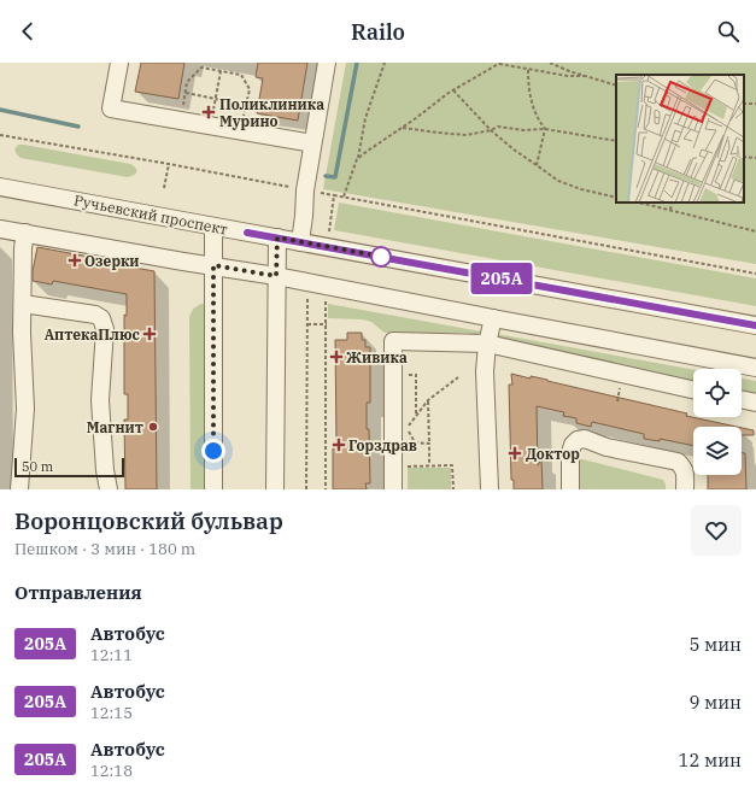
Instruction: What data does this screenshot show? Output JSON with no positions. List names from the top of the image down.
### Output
{
  "streets": {
    "street": ["Ручьевский проспект"]
  },
  "places": {
    "health": [
      "Поликлиника Мурино",
      "Озерки",
      "АптекаПлюс",
      "Живика",
      "Горздрав",
      "Доктор"
    ],
    "other": ["Магнит"]
  },
  "lines": ["bus line 205А"],
  "scale_bar": "50 m",
  "page": {
    "header": "Railo",
    "on_map": "205А",
    "scale": "50 m",
    "heading": [
      ["Воронцовский бульвар", "Пешком · 3 мин · 180 m"],
      "Отправления"
    ],
    "list": [
      {
        "mark": "205А",
        "name": "Автобус",
        "note": "12:11",
        "value": "5 мин"
      },
      {
        "mark": "205А",
        "name": "Автобус",
        "note": "12:15",
        "value": "9 мин"
      },
      {
        "mark": "205А",
        "name": "Автобус",
        "note": "12:18",
        "value": "12 мин"
      }
    ]
  }
}
